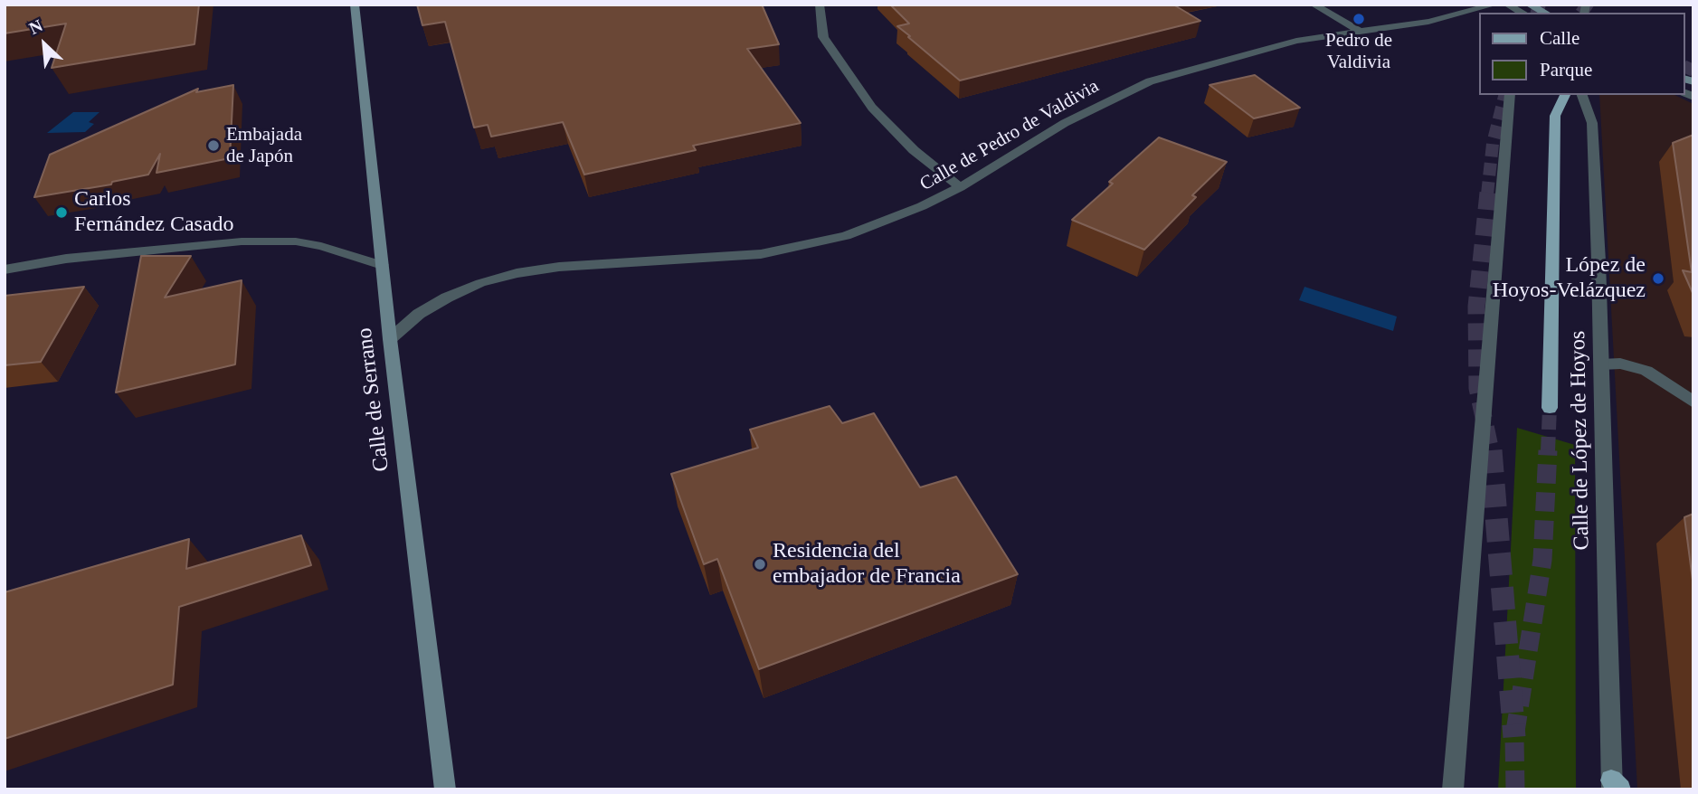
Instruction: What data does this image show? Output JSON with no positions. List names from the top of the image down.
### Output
{
  "streets": {
    "main road": ["Calle de Serrano"],
    "street": ["Calle de Pedro de Valdivia", "Calle de López de Hoyos"]
  },
  "crossings": [
    ["Calle de Pedro de Valdivia", "Calle de Serrano"]
  ],
  "places": [
    "Pedro de Valdivia",
    "Embajada de Japón",
    "Carlos Fernández Casado",
    "López de Hoyos-Velázquez",
    "Residencia del embajador de Francia"
  ],
  "legend": ["Calle", "Parque"],
  "north": "top left"
}
